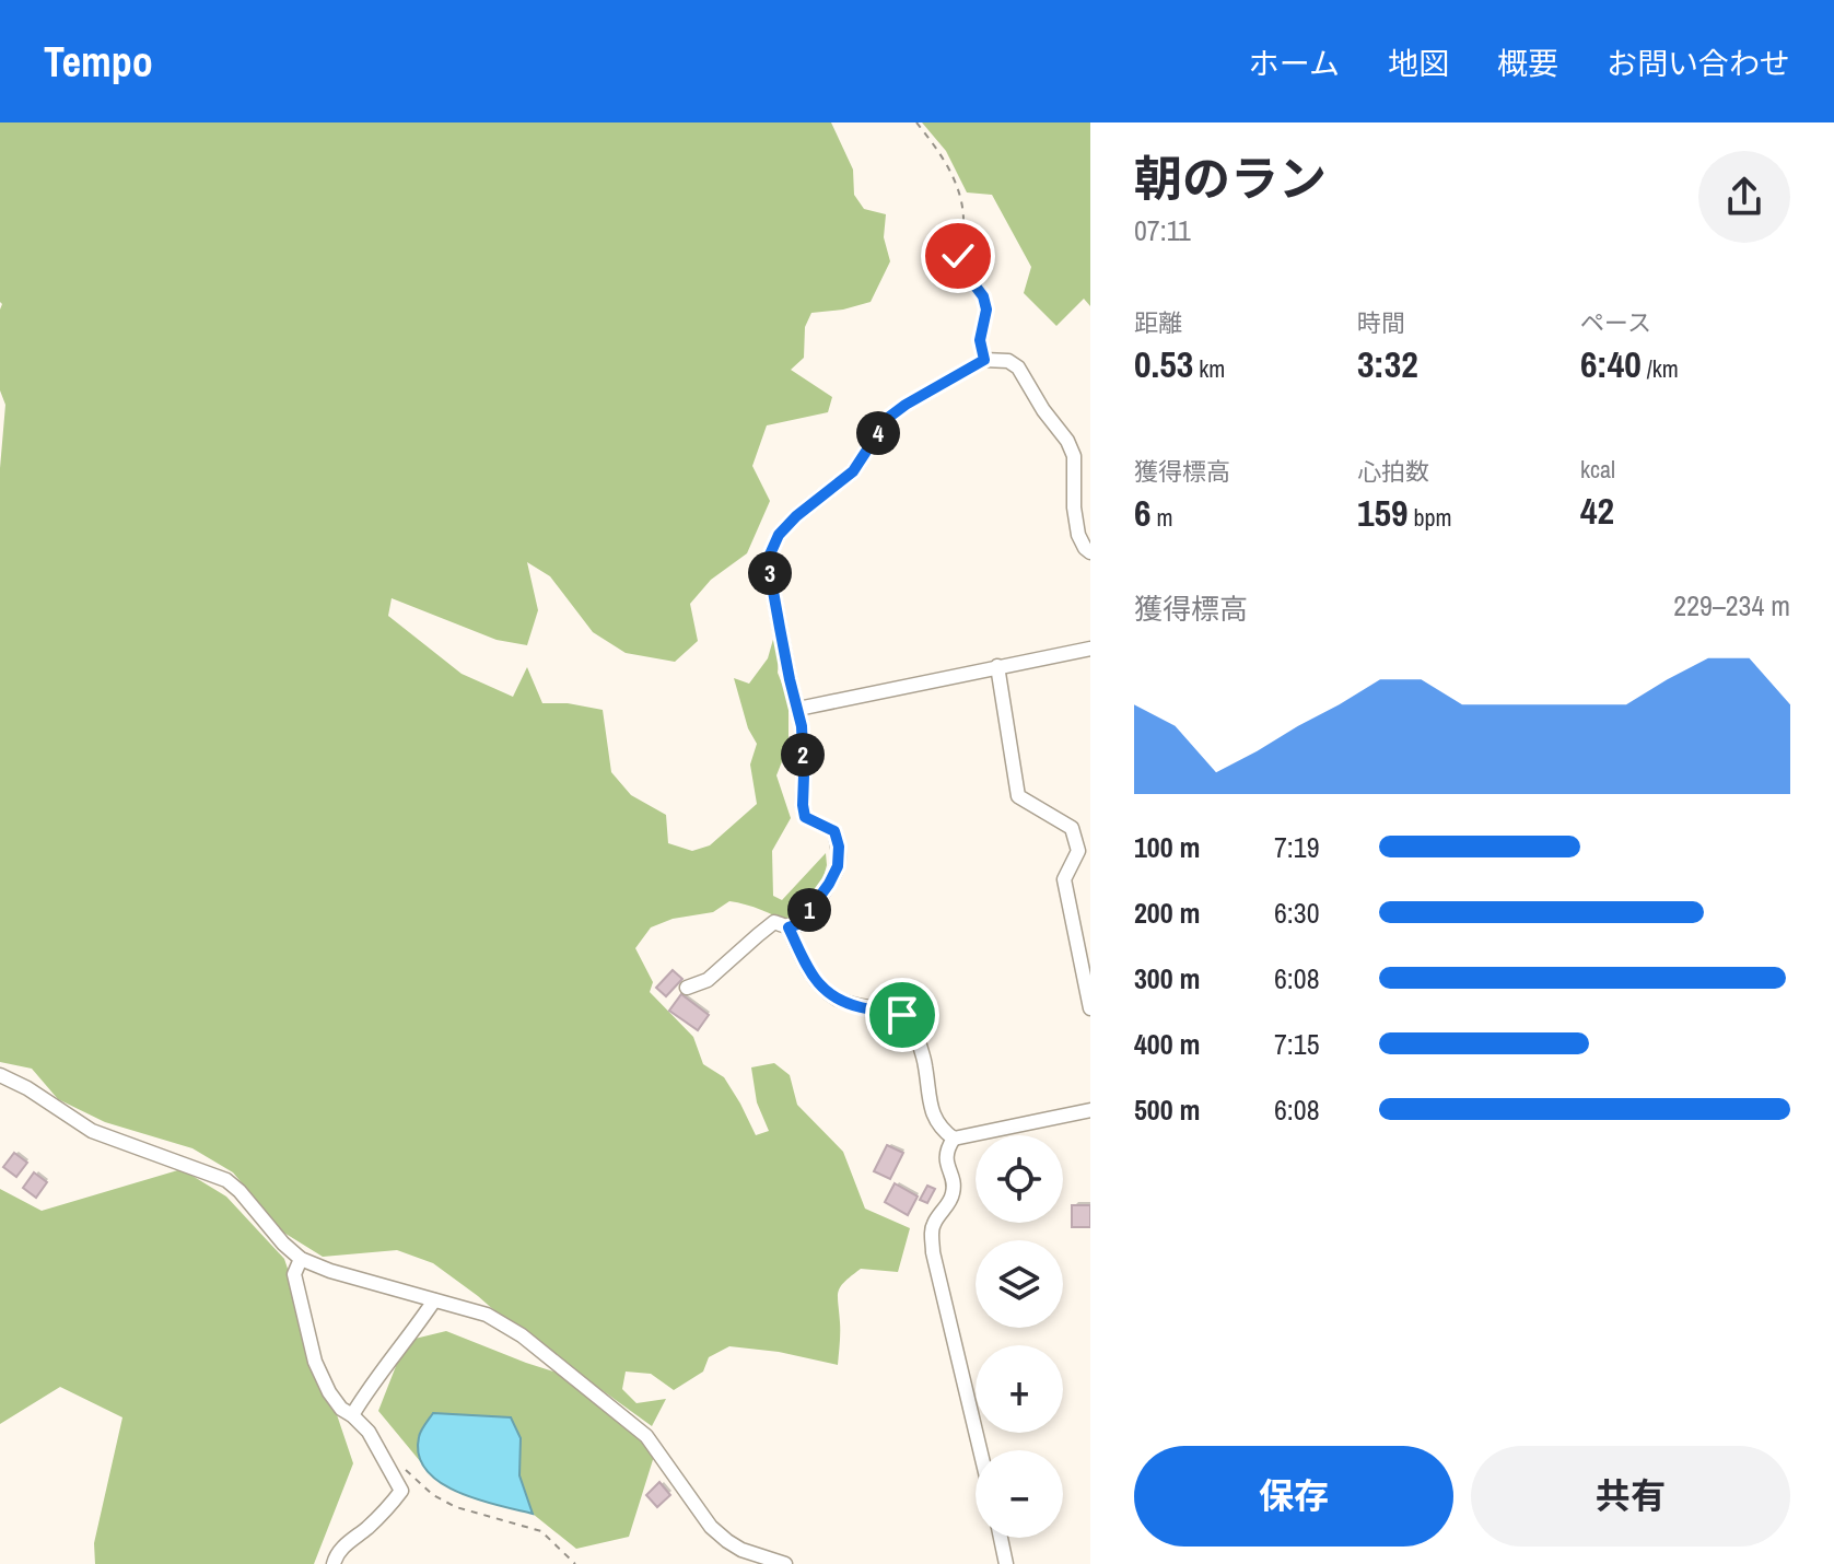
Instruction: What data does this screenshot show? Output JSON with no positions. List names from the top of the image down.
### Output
{
  "page": {
    "header": "Tempo",
    "nav": [
      "ホーム",
      "地図",
      "概要",
      "お問い合わせ"
    ],
    "heading": ["朝のラン", "07:11"],
    "stats": [
      ["距離", "0.53 km"],
      ["時間", "3:32"],
      ["ペース", "6:40 /km"],
      ["獲得標高", "6 m"],
      ["心拍数", "159 bpm"],
      ["kcal", "42"]
    ],
    "pins": [
      "4",
      "3",
      "2",
      "1"
    ],
    "chart": ["獲得標高", "229–234 m"],
    "list": [
      {
        "name": "100 m",
        "note": "7:19"
      },
      {
        "name": "200 m",
        "note": "6:30"
      },
      {
        "name": "300 m",
        "note": "6:08"
      },
      {
        "name": "400 m",
        "note": "7:15"
      },
      {
        "name": "500 m",
        "note": "6:08"
      }
    ],
    "map_buttons": ["+", "−"],
    "buttons": ["保存", "共有"]
  }
}
